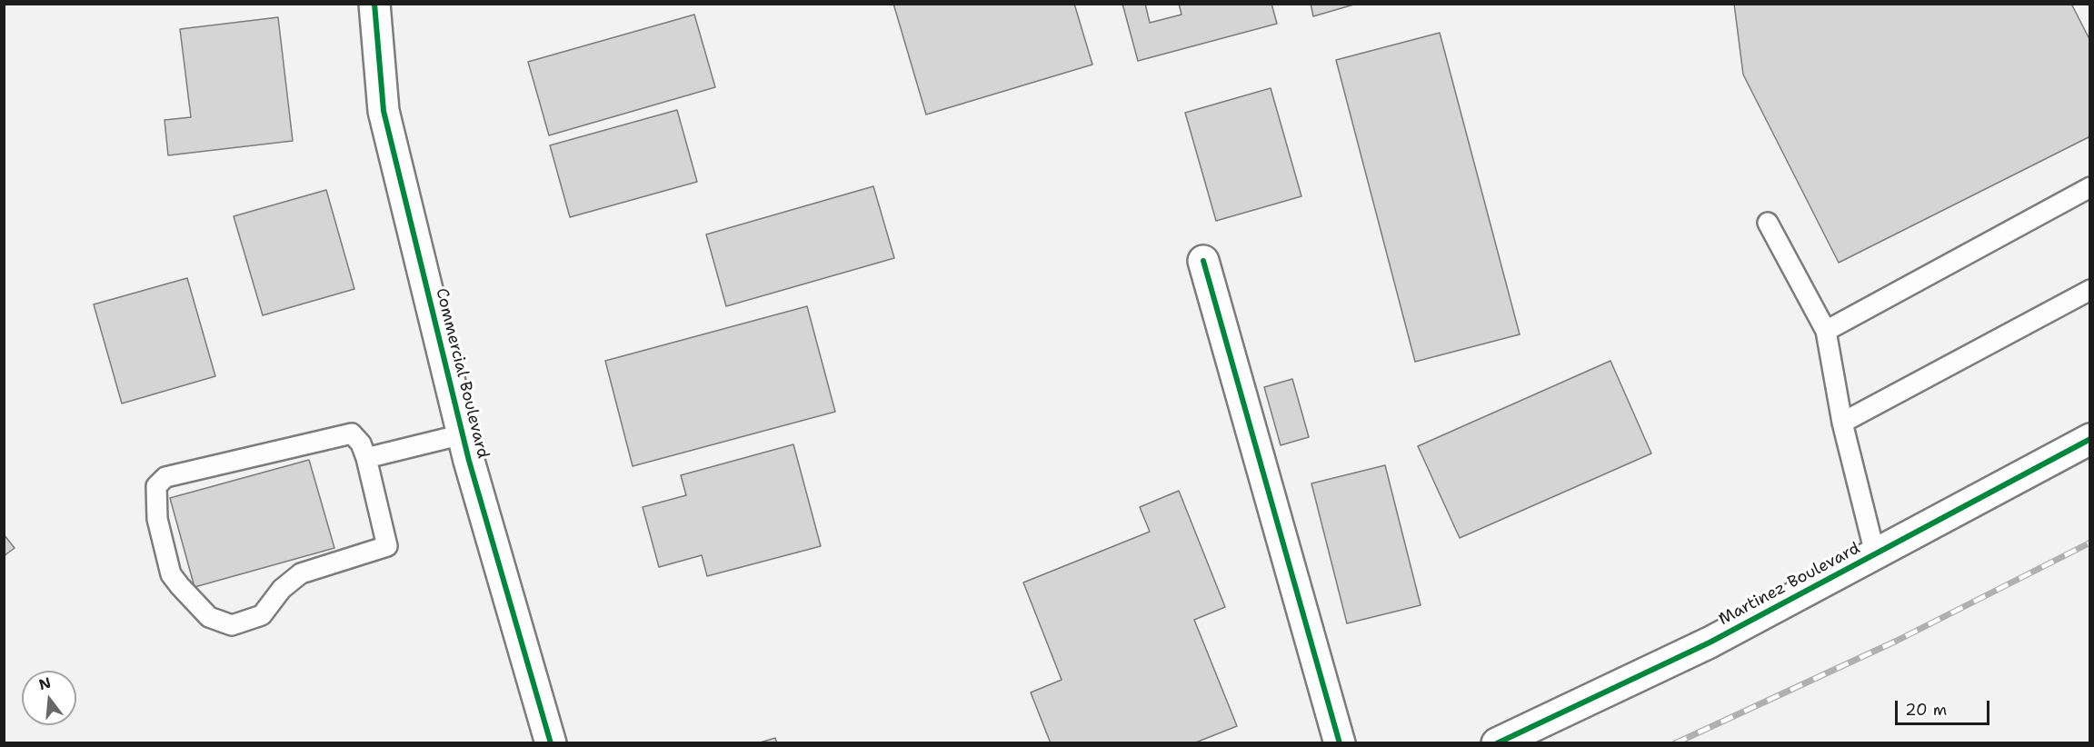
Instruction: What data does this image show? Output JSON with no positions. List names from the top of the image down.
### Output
{
  "streets": {
    "street": ["Commercial Boulevard", "Martinez Boulevard"]
  },
  "scale_bar": "20 m",
  "north": "top"
}
